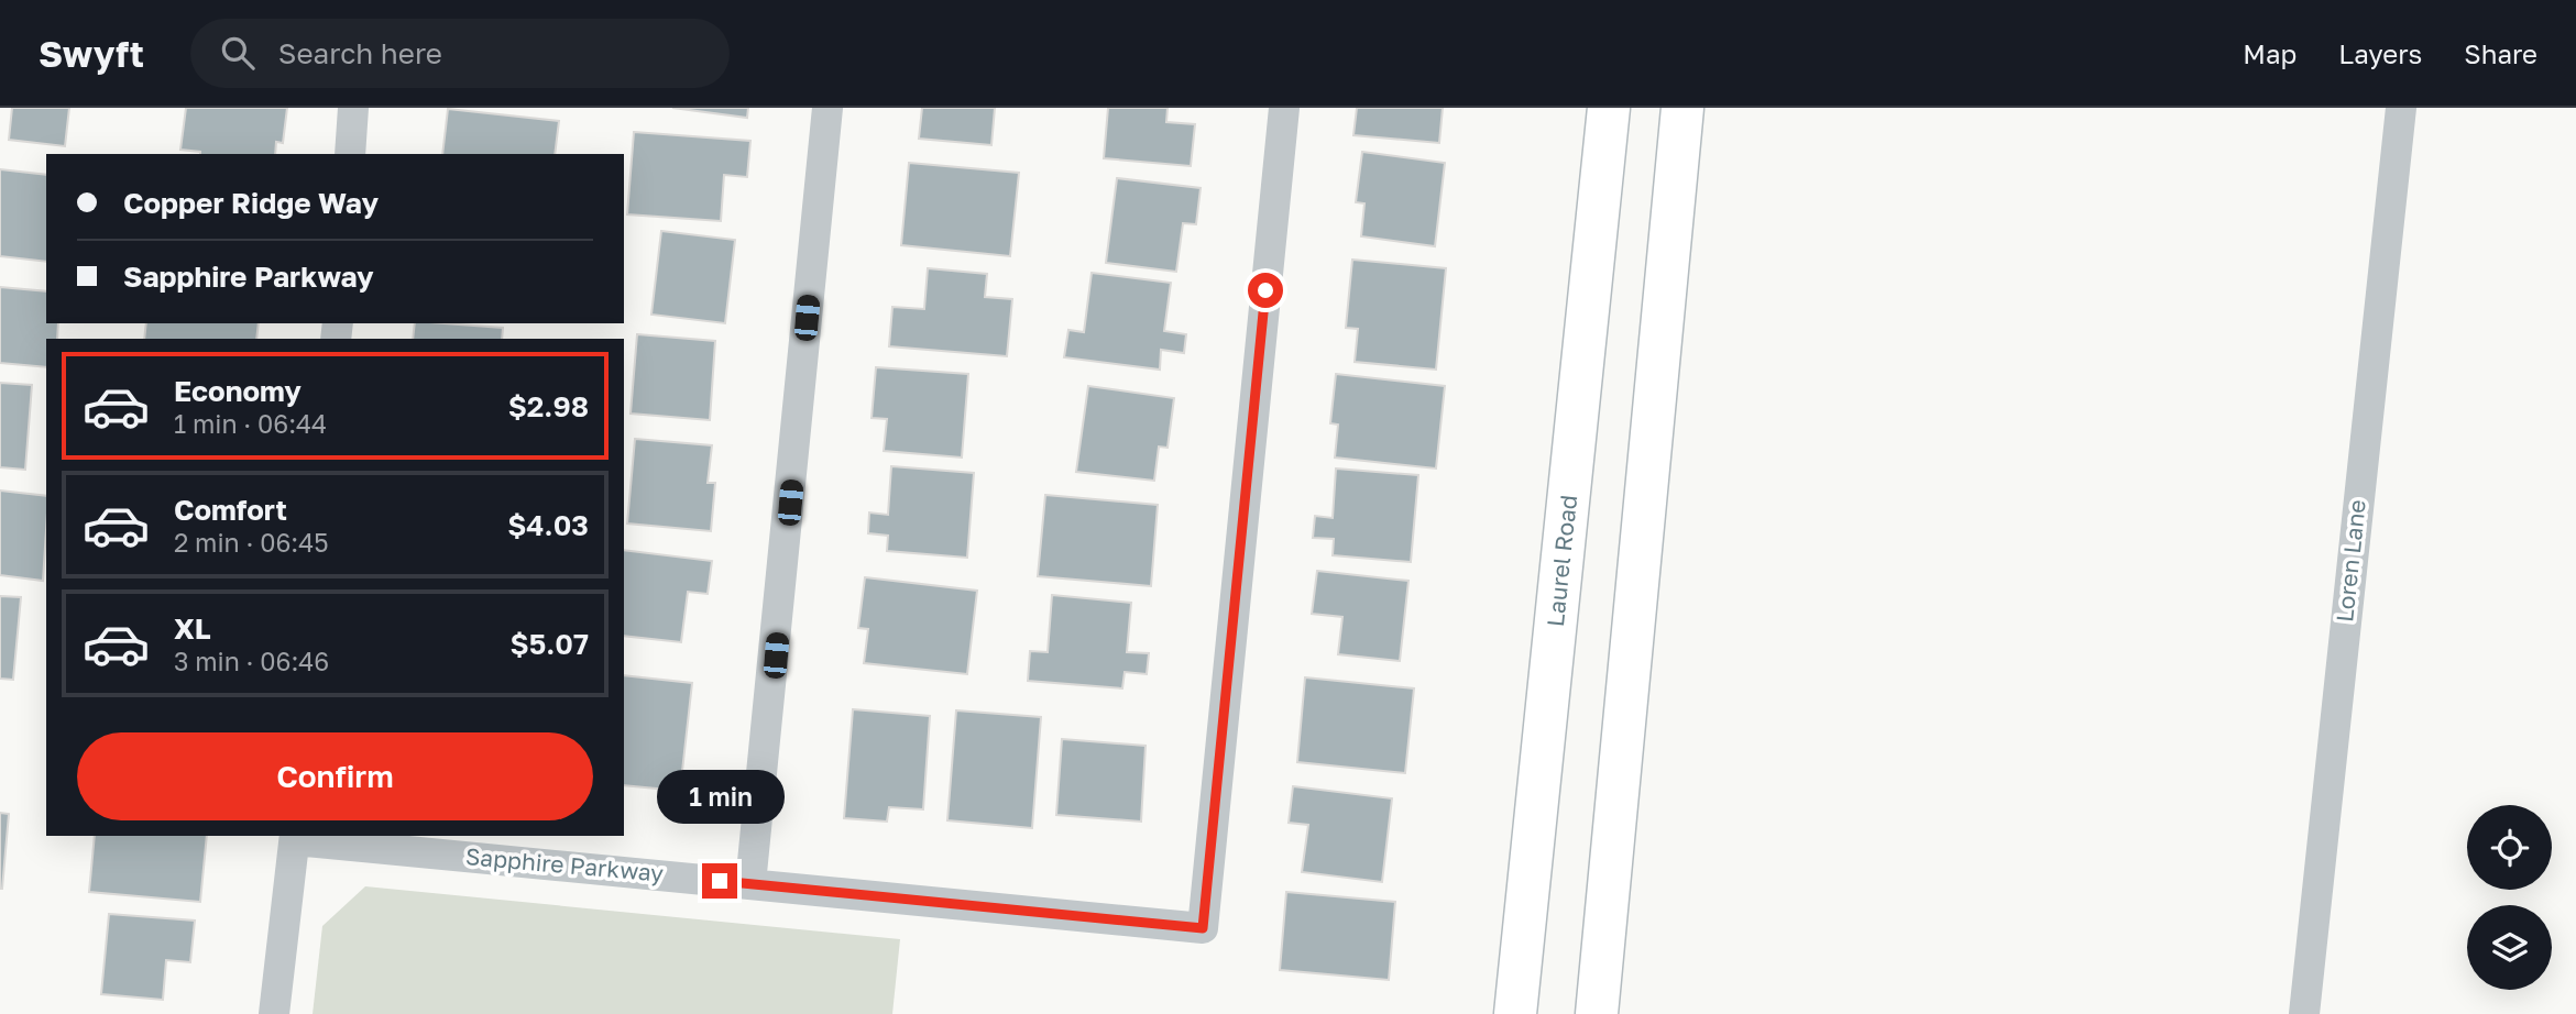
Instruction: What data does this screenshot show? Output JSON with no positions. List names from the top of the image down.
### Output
{
  "streets": {
    "main road": ["Laurel Road"],
    "street": ["Loren Lane", "Sapphire Parkway"]
  },
  "page": {
    "header": "Swyft",
    "search": "Search here",
    "nav": ["Map", "Layers", "Share"],
    "banner": ["Copper Ridge Way", "Sapphire Parkway"],
    "list": [
      {
        "name": "Economy",
        "note": "1 min · 06:44",
        "value": "$2.98"
      },
      {
        "name": "Comfort",
        "note": "2 min · 06:45",
        "value": "$4.03"
      },
      {
        "name": "XL",
        "note": "3 min · 06:46",
        "value": "$5.07"
      }
    ],
    "buttons": "Confirm",
    "bubble": "1 min"
  }
}
